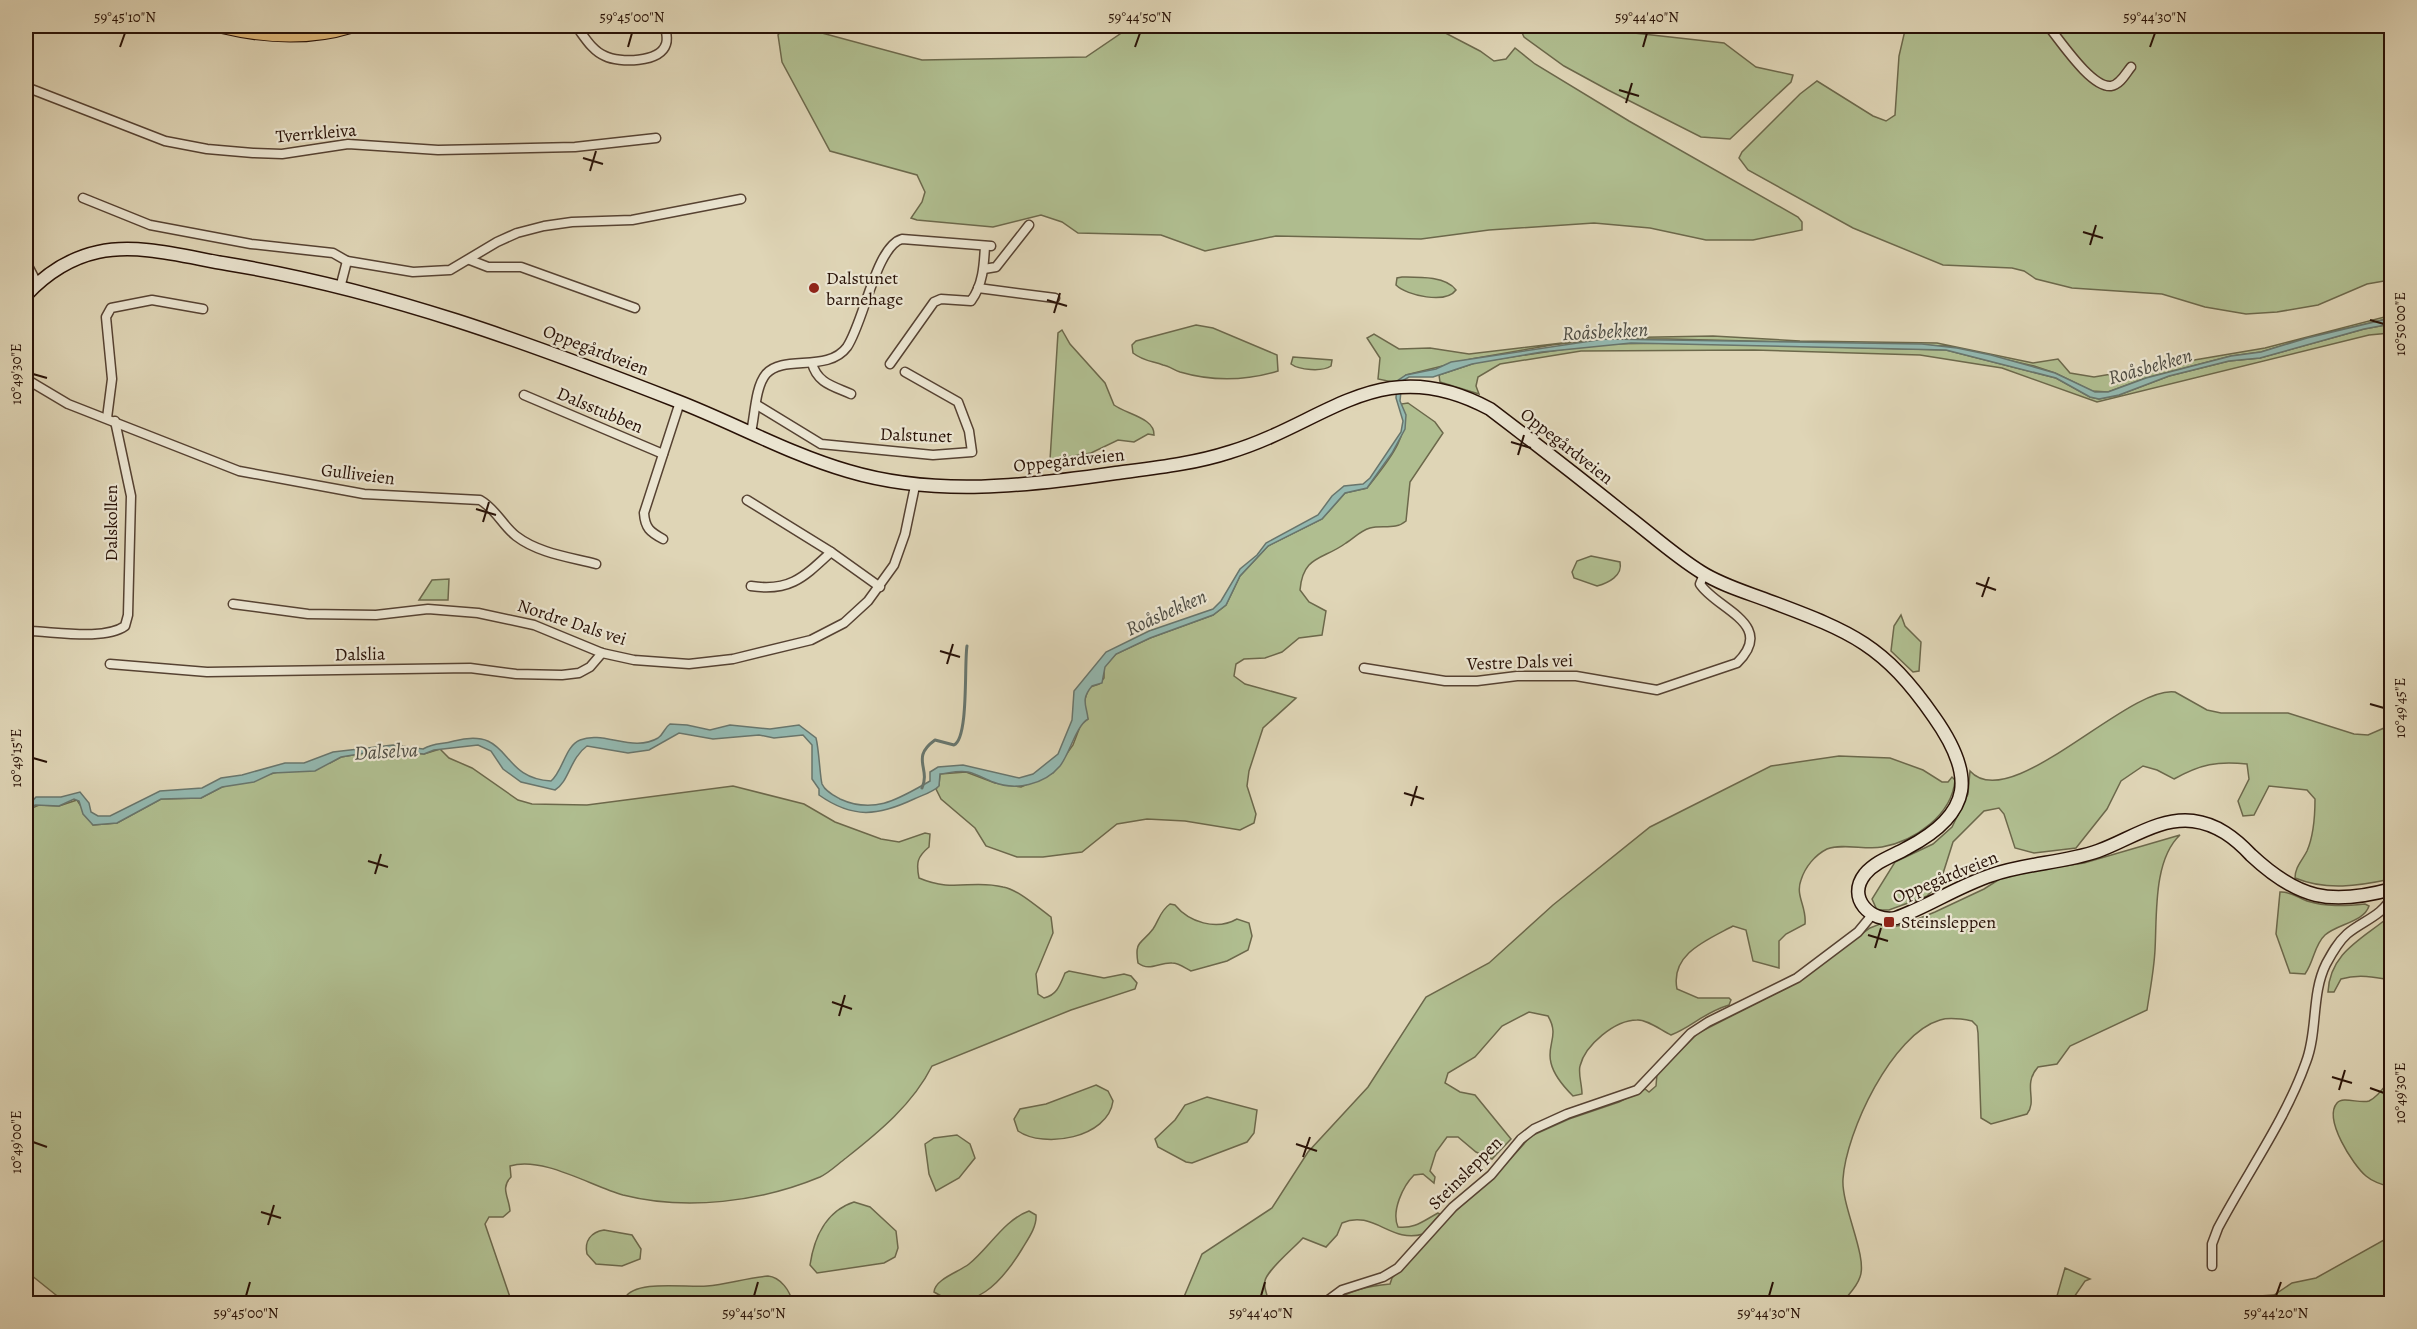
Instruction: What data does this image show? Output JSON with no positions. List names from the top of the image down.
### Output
{
  "streets": {
    "main road": ["Oppegårdveien"],
    "street": [
      "Tverrkleiva",
      "Dalsstubben",
      "Dalstunet",
      "Gulliveien",
      "Dalskollen",
      "Nordre Dals vei",
      "Dalslia",
      "Vestre Dals vei",
      "Steinsleppen"
    ]
  },
  "crossings": [
    ["Oppegårdveien", "Nordre Dals vei"],
    ["Oppegårdveien", "Vestre Dals vei"],
    ["Oppegårdveien", "Steinsleppen"],
    ["Gulliveien", "Dalskollen"],
    ["Nordre Dals vei", "Dalslia"]
  ],
  "water": ["Roåsbekken", "Dalselva"],
  "places": {
    "other": ["Dalstunet barnehage"],
    "transit": ["Steinsleppen"]
  },
  "coordinates": [
    "59°45'10\"N",
    "59°45'00\"N",
    "59°44'50\"N",
    "59°44'40\"N",
    "59°44'30\"N",
    "10°50'00\"E",
    "10°49'30\"E",
    "10°49'45\"E",
    "10°49'15\"E",
    "10°49'00\"E",
    "59°44'20\"N"
  ]
}
